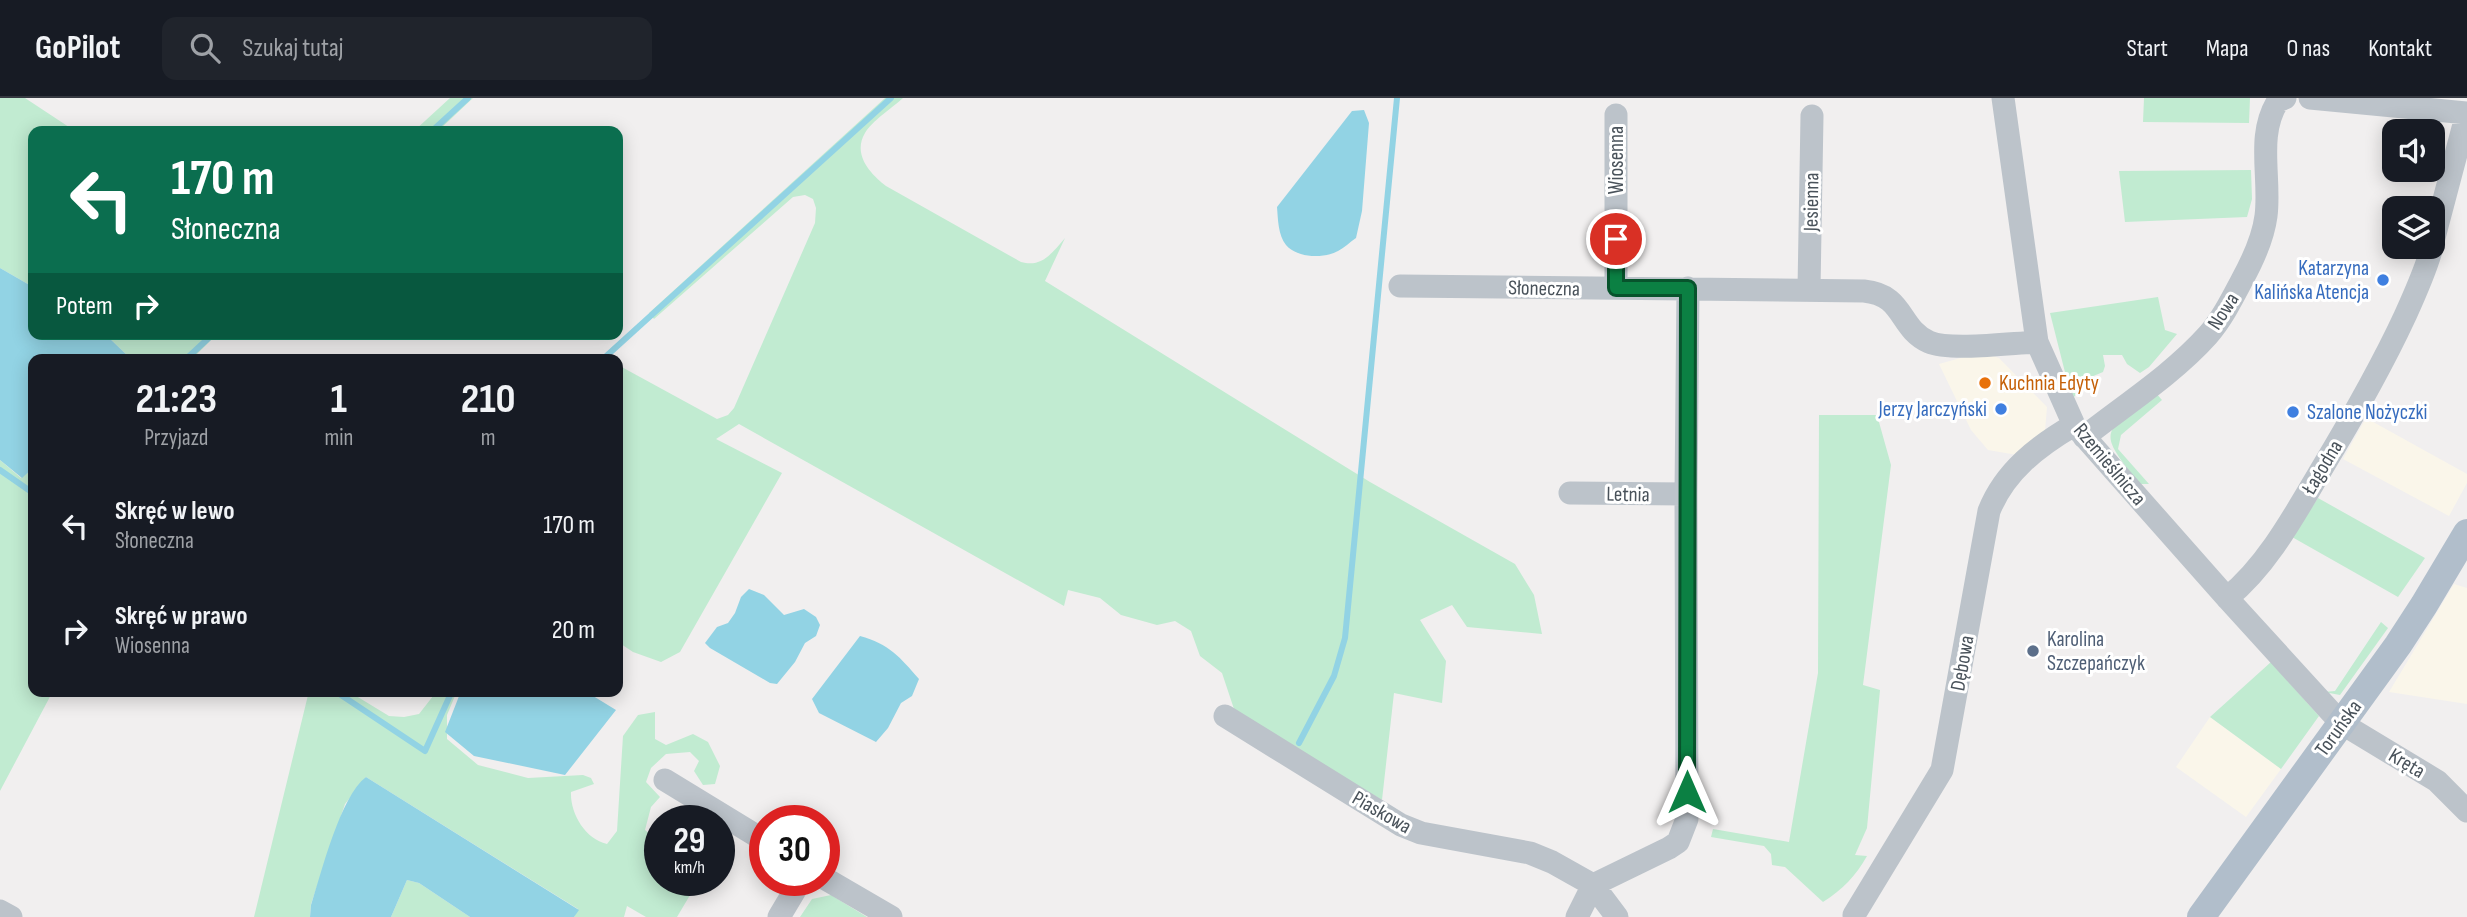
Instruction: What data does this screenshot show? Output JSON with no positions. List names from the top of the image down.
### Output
{
  "streets": {
    "main road": ["Toruńska"],
    "street": [
      "Wiosenna",
      "Jesienna",
      "Słoneczna",
      "Nowa",
      "Rzemieślnicza",
      "Łagodna",
      "Letnia",
      "Dębowa",
      "Kręta",
      "Piaskowa"
    ]
  },
  "crossings": [
    ["Wiosenna", "Słoneczna"],
    ["Jesienna", "Słoneczna"],
    ["Słoneczna", "Rzemieślnicza"],
    ["Nowa", "Rzemieślnicza"],
    ["Nowa", "Dębowa"],
    ["Rzemieślnicza", "Łagodna"],
    ["Rzemieślnicza", "Dębowa"],
    ["Rzemieślnicza", "Toruńska"],
    ["Rzemieślnicza", "Kręta"],
    ["Toruńska", "Kręta"]
  ],
  "places": [
    "Katarzyna Kalińska Atencja",
    "Kuchnia Edyty",
    "Jerzy Jarczyński",
    "Szalone Nożyczki",
    "Karolina Szczepańczyk"
  ],
  "page": {
    "header": "GoPilot",
    "search": "Szukaj tutaj",
    "nav": [
      "Start",
      "Mapa",
      "O nas",
      "Kontakt"
    ],
    "turn": ["170 m", "Słoneczna"],
    "then": "Potem",
    "eta": [
      "21:23",
      "Przyjazd",
      "1",
      "min",
      "210",
      "m"
    ],
    "list": [
      {
        "name": "Skręć w lewo",
        "note": "Słoneczna",
        "value": "170 m"
      },
      {
        "name": "Skręć w prawo",
        "note": "Wiosenna",
        "value": "20 m"
      }
    ],
    "speed": "29 km/h",
    "limit": "30"
  }
}
